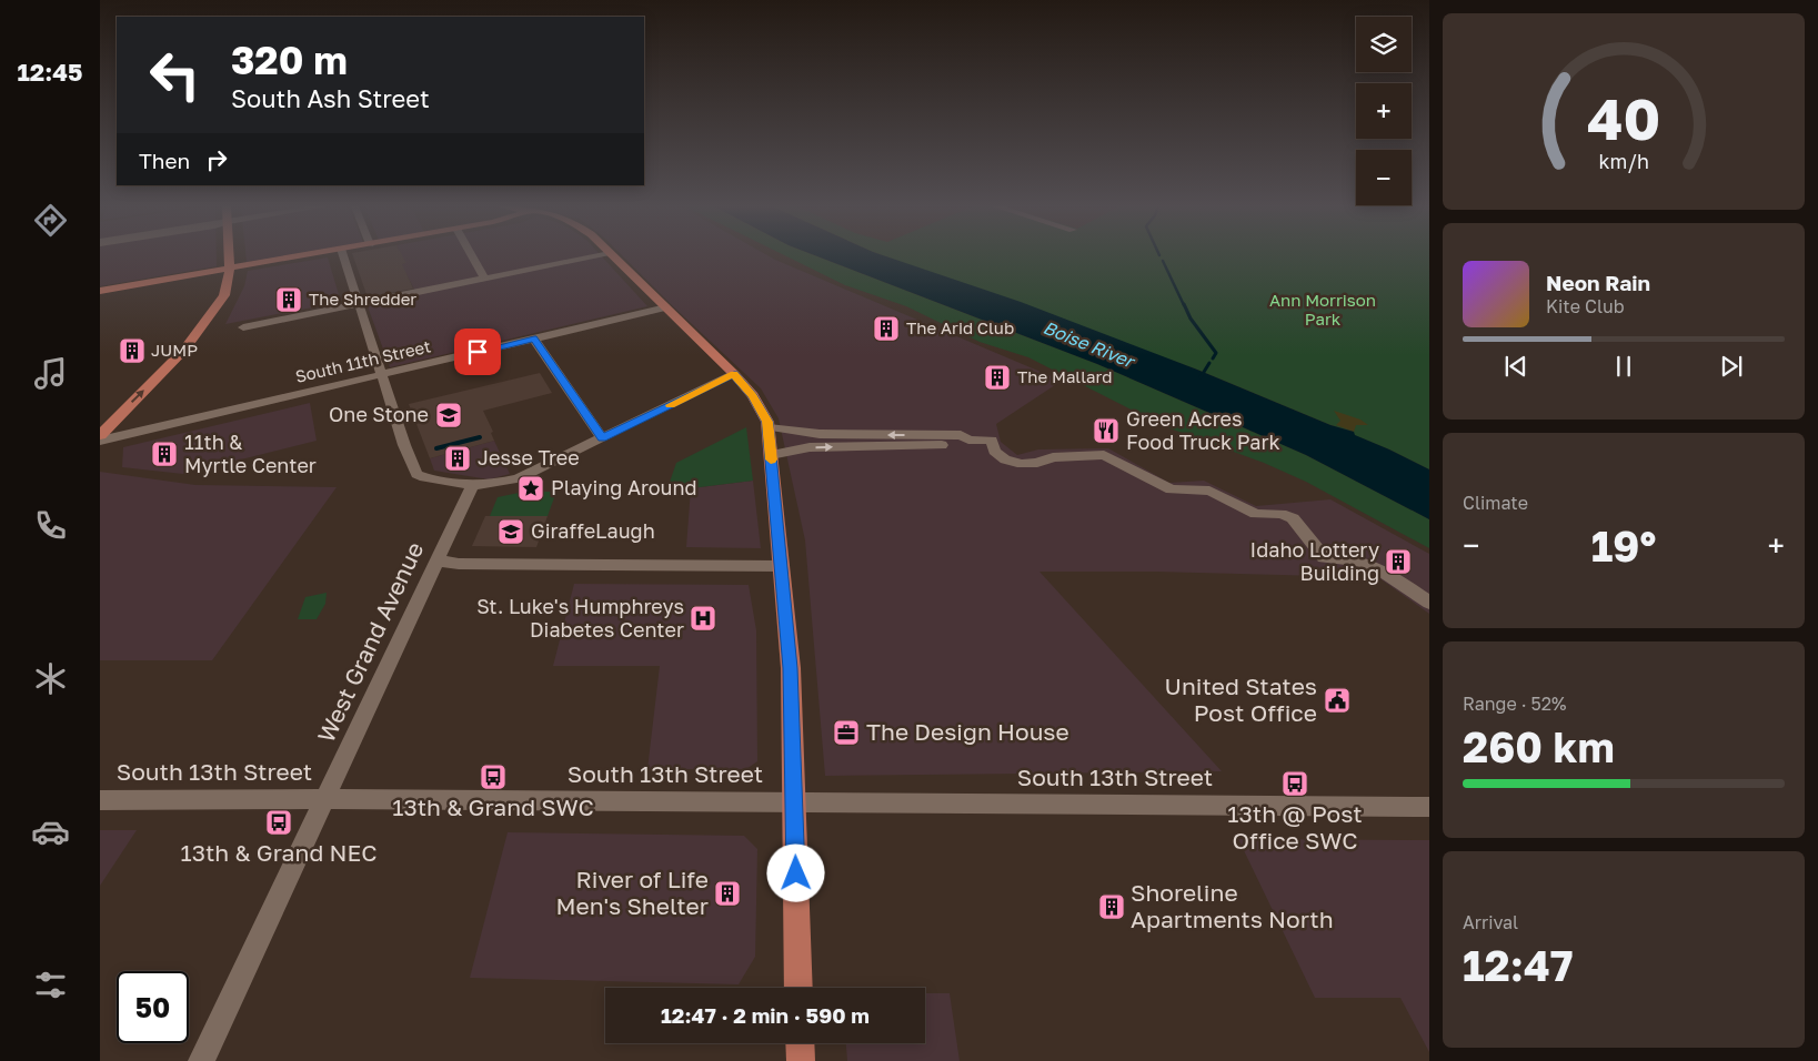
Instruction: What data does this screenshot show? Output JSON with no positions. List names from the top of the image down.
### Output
{
  "streets": {
    "street": ["South 11th Street", "West Grand Avenue", "South 13th Street"]
  },
  "crossings": [
    ["West Grand Avenue", "South 13th Street"]
  ],
  "water": ["Boise River"],
  "parks": ["Ann Morrison Park"],
  "places": {
    "building": [
      "The Shredder",
      "The Arid Club",
      "JUMP",
      "The Mallard",
      "11th & Myrtle Center",
      "Jesse Tree",
      "Idaho Lottery Building",
      "River of Life Men's Shelter",
      "Shoreline Apartments North"
    ],
    "school or university": ["One Stone", "GiraffeLaugh"],
    "restaurant": ["Green Acres Food Truck Park"],
    "place": ["Playing Around"],
    "hospital": ["St. Luke's Humphreys Diabetes Center"],
    "public building": ["United States Post Office"],
    "office": ["The Design House"],
    "bus stop": ["13th & Grand SWC", "13th @ Post Office SWC", "13th & Grand NEC"]
  },
  "page": {
    "tabs": "12:45",
    "map_buttons": ["+", "−"],
    "turn": ["320 m", "South Ash Street"],
    "then": "Then",
    "song": ["Neon Rain", "Kite Club"],
    "tile": [
      "Climate",
      ["Range · 52%", "260 km"],
      ["Arrival", "12:47"]
    ],
    "heat": ["−", "19°", "+"],
    "limit": "50",
    "trip": "12:47 · 2 min · 590 m",
    "gauge": ["40", "km/h"]
  }
}
